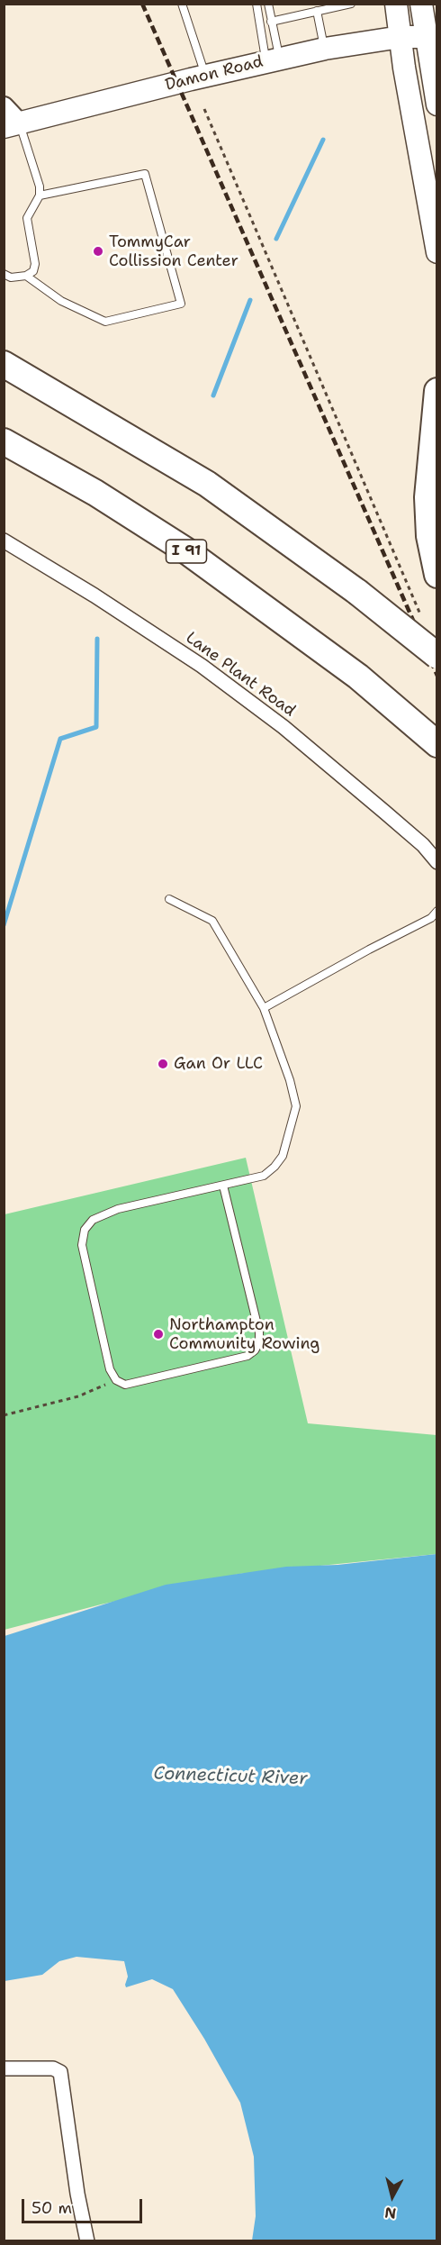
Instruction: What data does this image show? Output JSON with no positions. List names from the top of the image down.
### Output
{
  "streets": {
    "highway": ["I 91"],
    "main road": ["Damon Road"],
    "street": ["Lane Plant Road"]
  },
  "water": ["Connecticut River"],
  "places": ["TommyCar Collission Center", "Gan Or LLC", "Northampton Community Rowing"],
  "scale_bar": "50 m",
  "north": "bottom"
}
